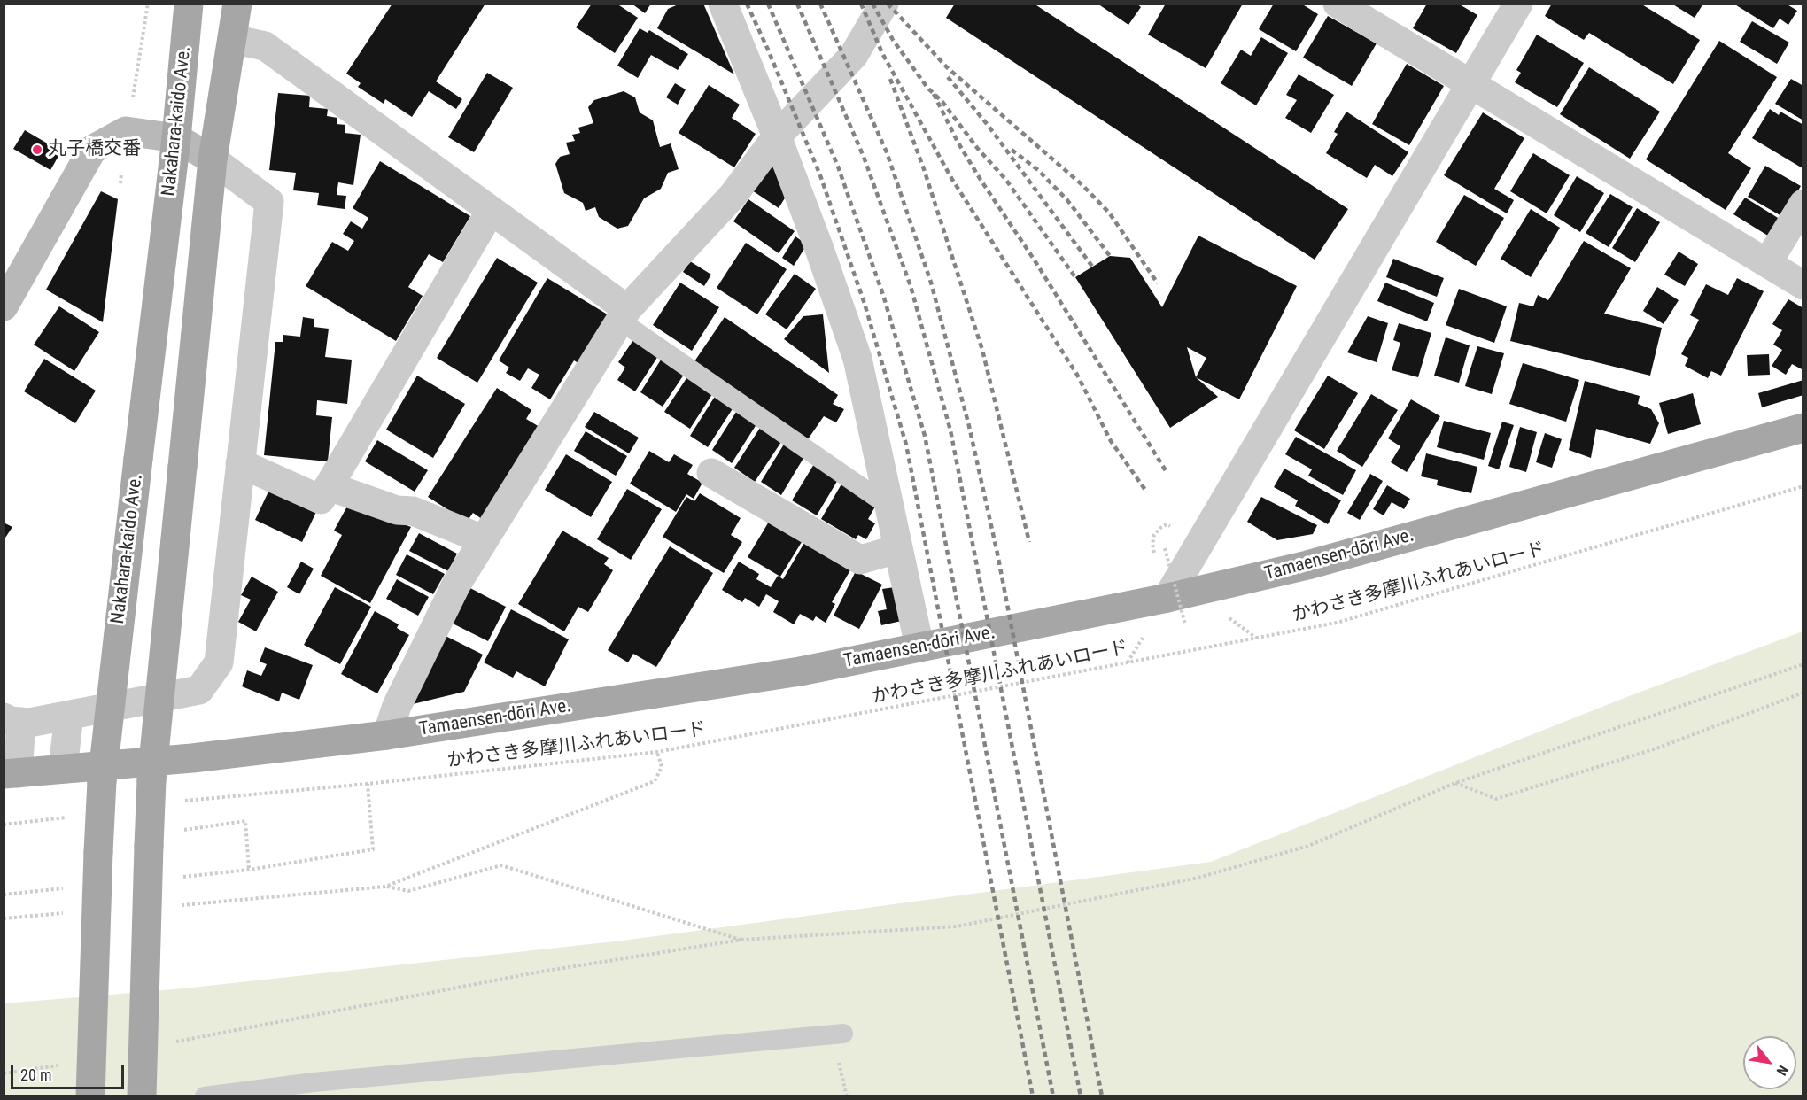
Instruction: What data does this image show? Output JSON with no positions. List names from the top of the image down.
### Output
{
  "streets": {
    "main road": ["Nakahara-kaido Ave.", "Tamaensen-dōri Ave."],
    "path": ["かわさき多摩川ふれあいロード"]
  },
  "places": ["丸子橋交番"],
  "scale_bar": "20 m",
  "north": "bottom right"
}
